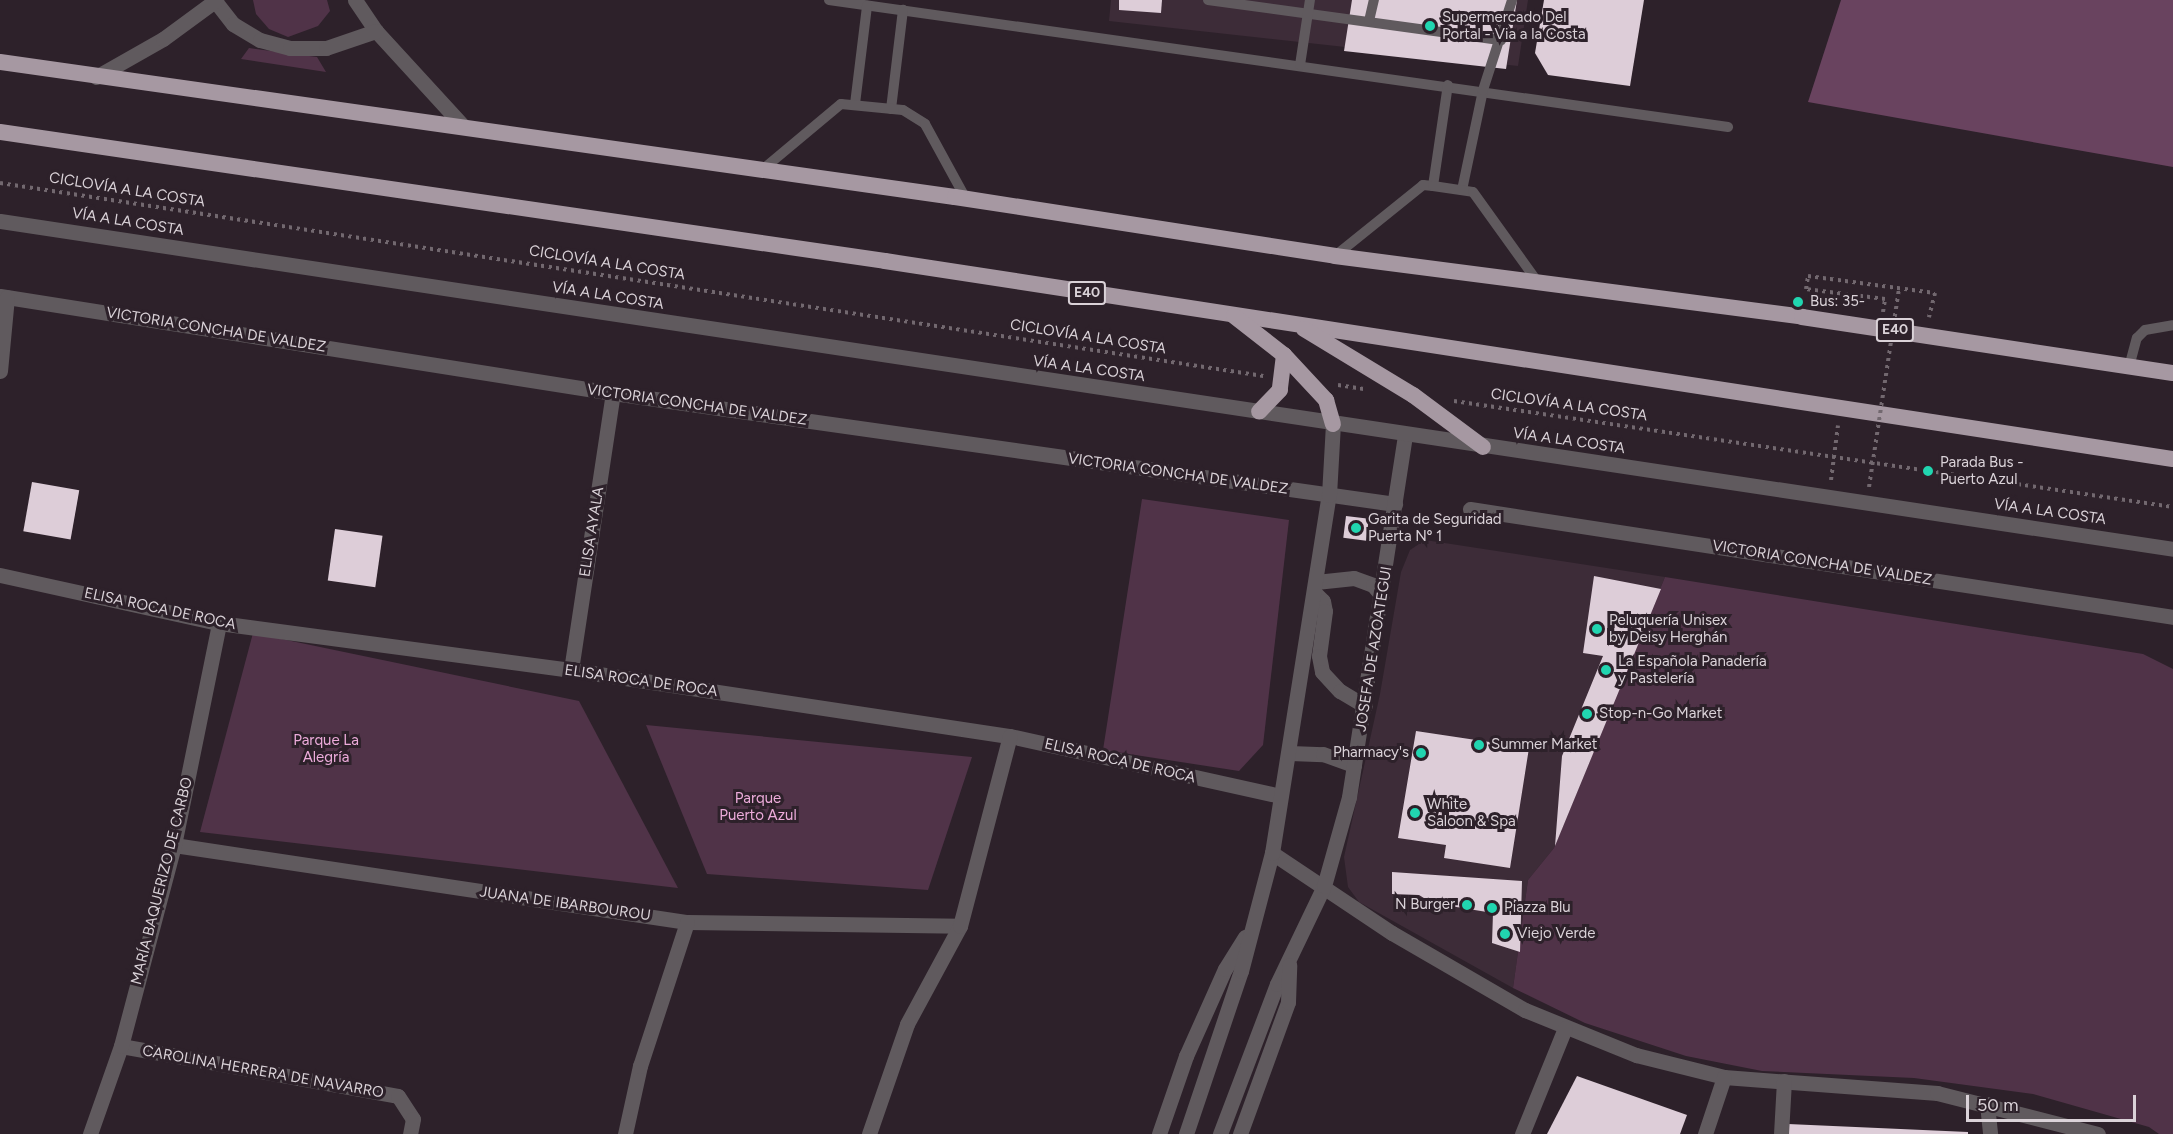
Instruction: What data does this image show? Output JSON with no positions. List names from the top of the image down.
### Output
{
  "streets": {
    "highway": ["E40"],
    "street": [
      "VÍA A LA COSTA",
      "VICTORIA CONCHA DE VALDEZ",
      "ELISA AYALA",
      "ELISA ROCA DE ROCA",
      "JOSEFA DE AZOATEGUI",
      "MARÍA BAQUERIZO DE CARBO",
      "JUANA DE IBARBOUROU",
      "CAROLINA HERRERA DE NAVARRO"
    ],
    "path": ["CICLOVÍA A LA COSTA"]
  },
  "crossings": [
    ["VÍA A LA COSTA", "JOSEFA DE AZOATEGUI"],
    ["VICTORIA CONCHA DE VALDEZ", "ELISA AYALA"],
    ["VICTORIA CONCHA DE VALDEZ", "JOSEFA DE AZOATEGUI"],
    ["ELISA AYALA", "ELISA ROCA DE ROCA"],
    ["ELISA ROCA DE ROCA", "MARÍA BAQUERIZO DE CARBO"],
    ["MARÍA BAQUERIZO DE CARBO", "JUANA DE IBARBOUROU"],
    ["MARÍA BAQUERIZO DE CARBO", "CAROLINA HERRERA DE NAVARRO"]
  ],
  "parks": ["Parque La Alegría", "Parque Puerto Azul"],
  "places": [
    "Supermercado Del Portal - Via a la Costa",
    "Bus: 35-",
    "Parada Bus - Puerto Azul",
    "Garita de Seguridad Puerta Nº 1",
    "Peluquería Unisex by Deisy Herghán",
    "La Española Panadería y Pastelería",
    "Stop-n-Go Market",
    "Summer Market",
    "Pharmacy's",
    "White Saloon & Spa",
    "N Burger",
    "Piazza Blu",
    "Viejo Verde"
  ],
  "scale_bar": "50 m"
}
